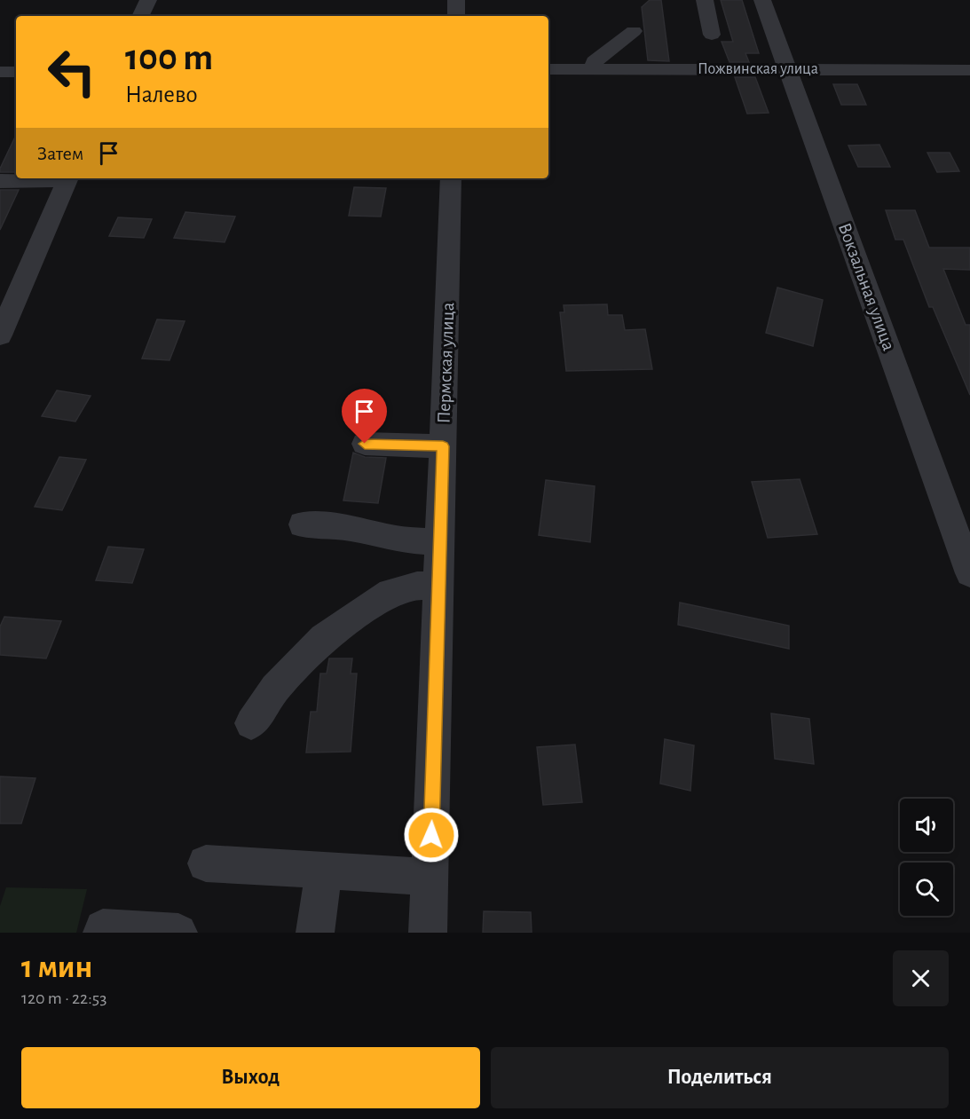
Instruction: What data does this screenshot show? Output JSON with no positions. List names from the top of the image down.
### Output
{
  "streets": {
    "street": ["Пожвинская улица", "Вокзальная улица", "Пермская улица"]
  },
  "crossings": [
    ["Пожвинская улица", "Вокзальная улица"]
  ],
  "page": {
    "turn": ["100 m", "Налево"],
    "then": "Затем",
    "heading": ["1 мин", "120 m · 22:53"],
    "buttons": ["Выход", "Поделиться"]
  }
}
